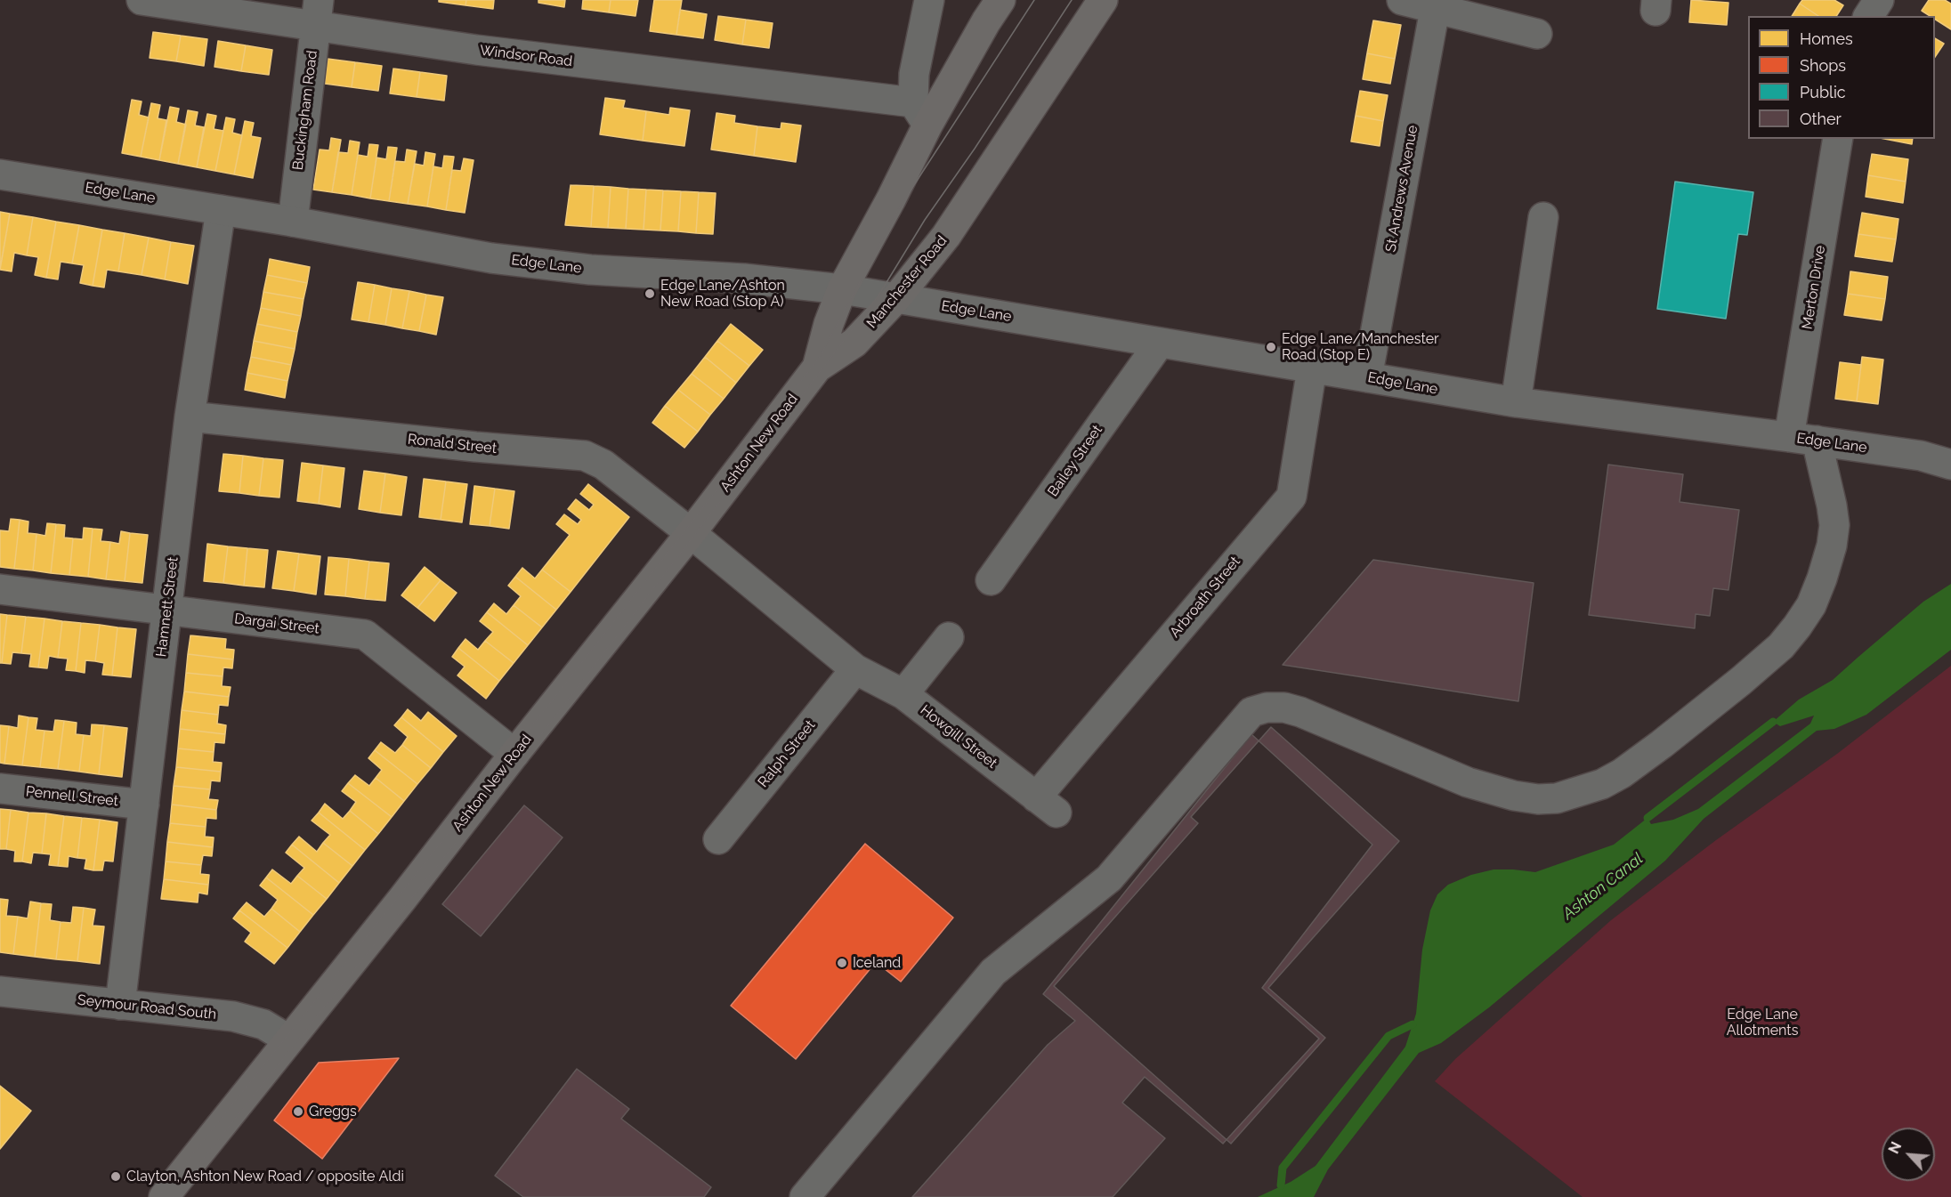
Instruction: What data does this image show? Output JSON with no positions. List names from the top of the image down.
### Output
{
  "streets": {
    "main road": ["Manchester Road", "Ashton New Road"],
    "street": [
      "Windsor Road",
      "Buckingham Road",
      "St Andrews Avenue",
      "Edge Lane",
      "Merton Drive",
      "Ronald Street",
      "Bailey Street",
      "Arbroath Street",
      "Hamnett Street",
      "Dargai Street",
      "Howgill Street",
      "Ralph Street",
      "Pennell Street",
      "Seymour Road South"
    ]
  },
  "crossings": [
    ["Windsor Road", "Buckingham Road"],
    ["Buckingham Road", "Edge Lane"],
    ["St Andrews Avenue", "Edge Lane"],
    ["Edge Lane", "Manchester Road"],
    ["Edge Lane", "Merton Drive"],
    ["Edge Lane", "Bailey Street"],
    ["Edge Lane", "Arbroath Street"],
    ["Edge Lane", "Hamnett Street"],
    ["Manchester Road", "Ashton New Road"],
    ["Ashton New Road", "Ronald Street"],
    ["Ashton New Road", "Dargai Street"],
    ["Ashton New Road", "Seymour Road South"],
    ["Ronald Street", "Hamnett Street"],
    ["Ronald Street", "Howgill Street"],
    ["Ronald Street", "Ralph Street"],
    ["Arbroath Street", "Howgill Street"],
    ["Hamnett Street", "Dargai Street"],
    ["Hamnett Street", "Pennell Street"],
    ["Hamnett Street", "Seymour Road South"],
    ["Howgill Street", "Ralph Street"]
  ],
  "water": ["Ashton Canal"],
  "parks": ["Edge Lane Allotments"],
  "places": [
    "Edge Lane/Ashton New Road (Stop A)",
    "Edge Lane/Manchester Road (Stop E)",
    "Iceland",
    "Greggs",
    "Clayton, Ashton New Road / opposite Aldi"
  ],
  "legend": [
    "Homes",
    "Shops",
    "Public",
    "Other"
  ],
  "north": "top left"
}
